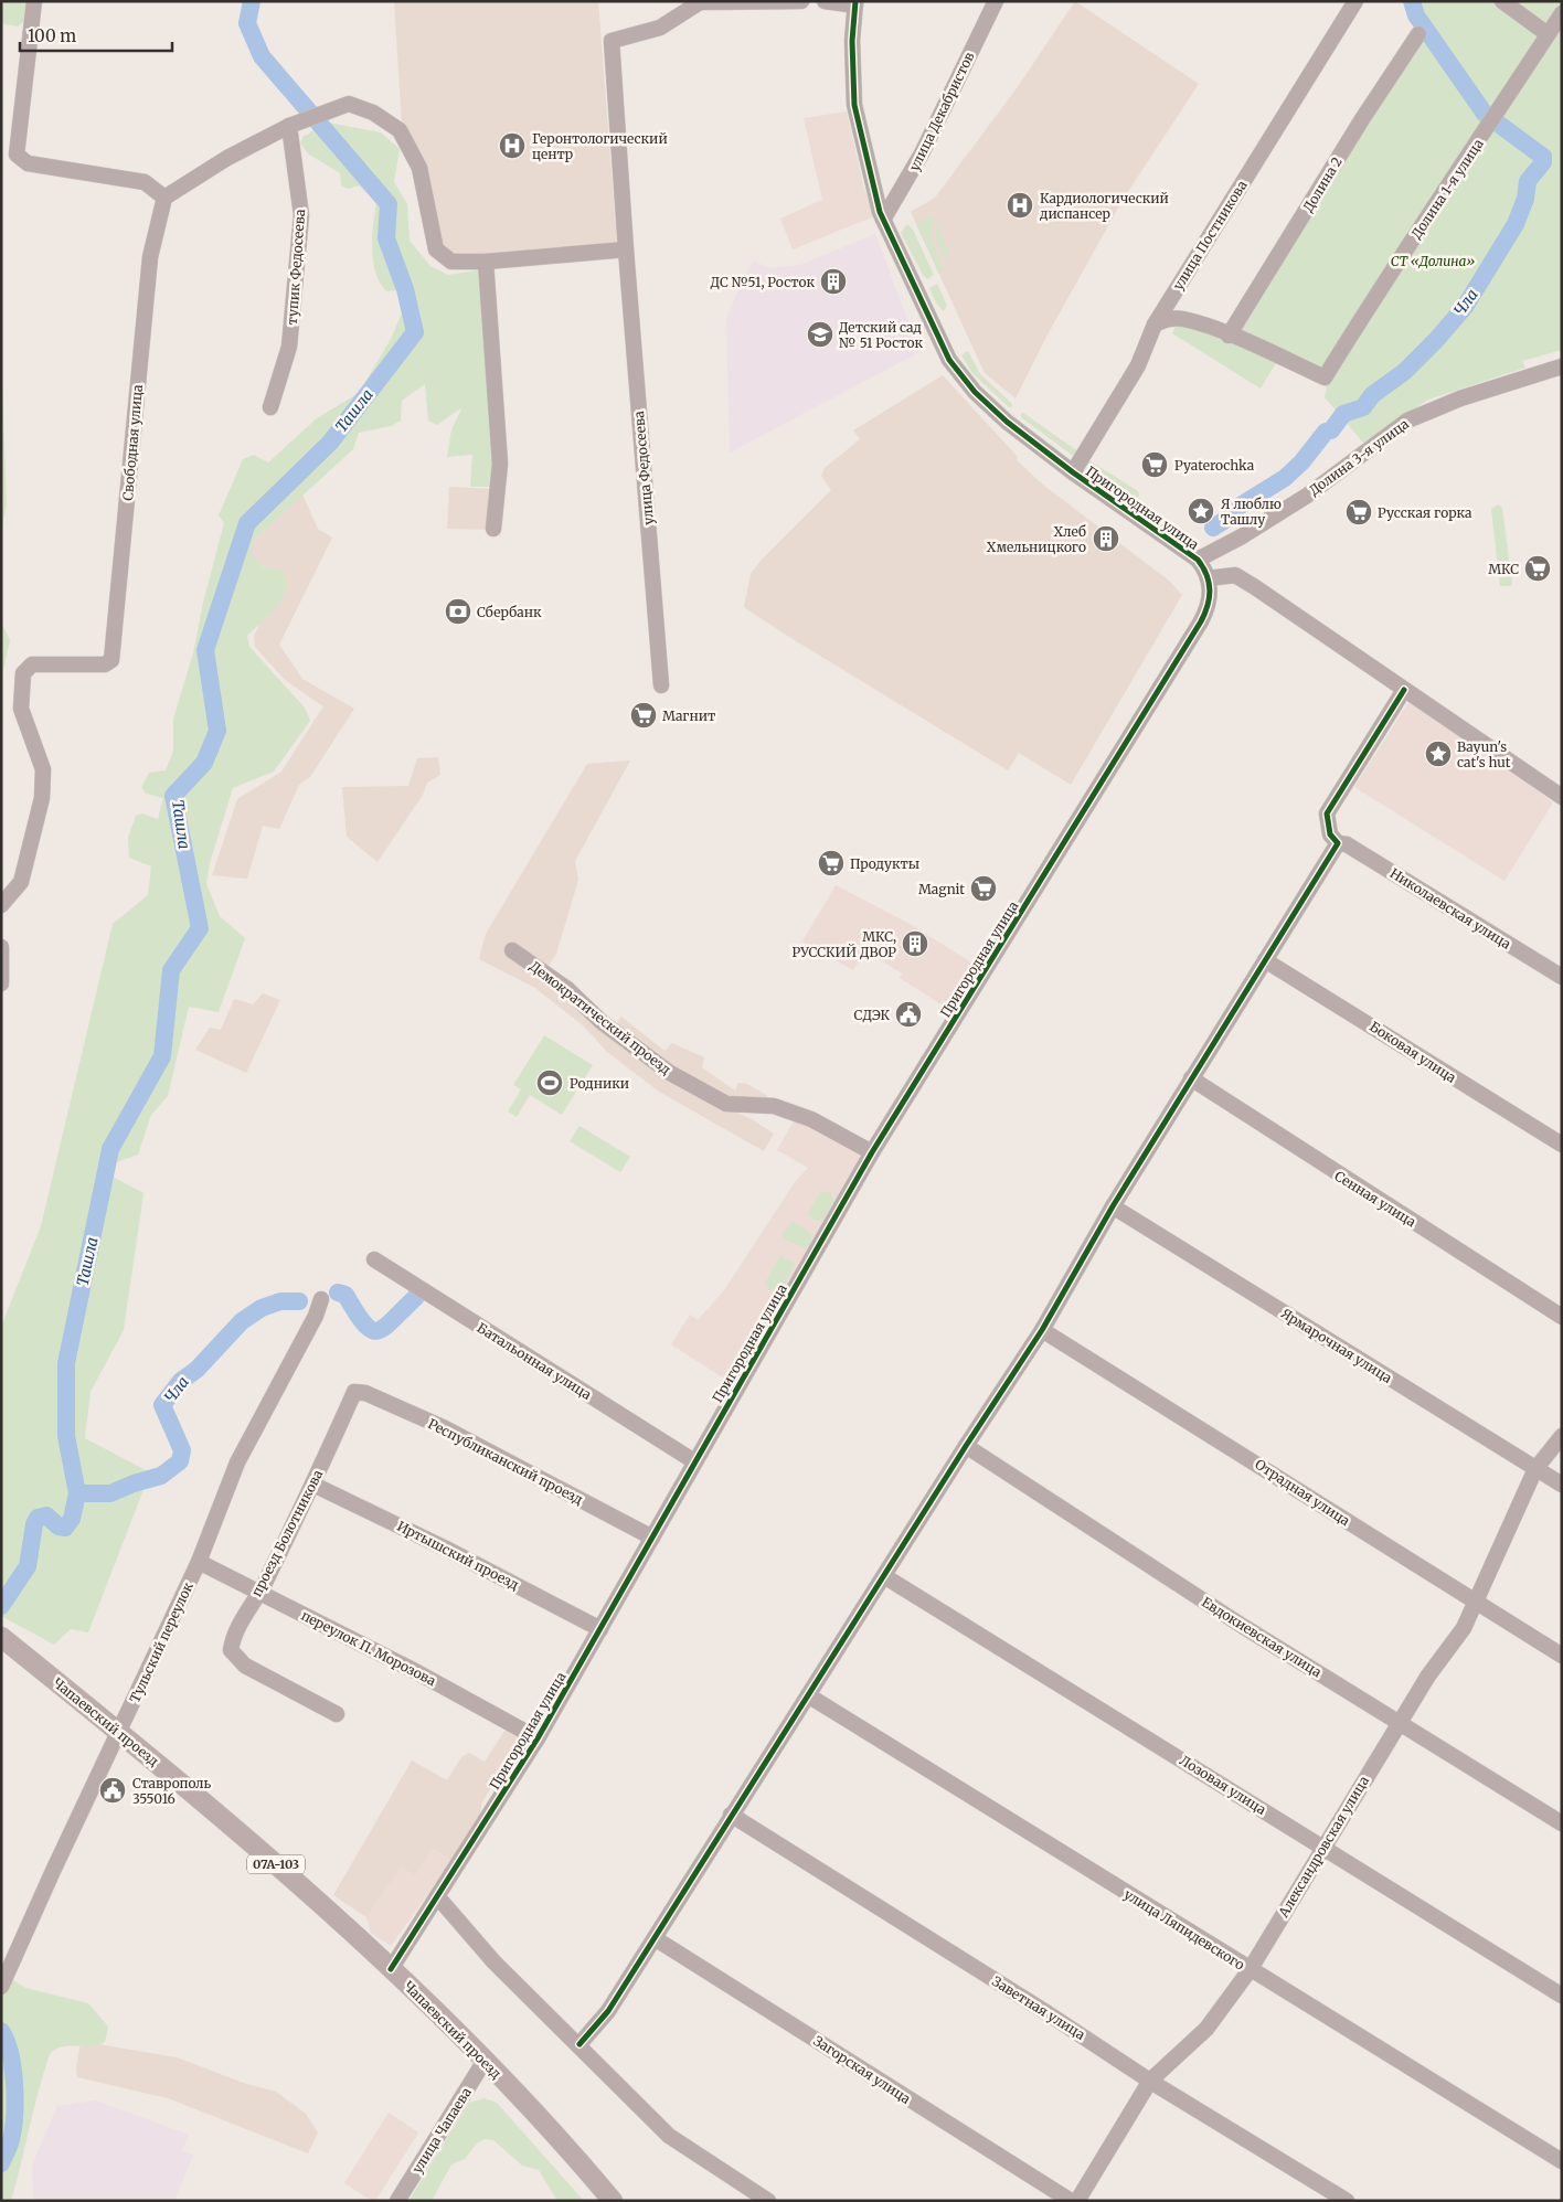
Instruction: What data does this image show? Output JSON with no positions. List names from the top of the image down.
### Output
{
  "streets": {
    "main road": ["Чапаевский проезд", "07А-103"],
    "street": [
      "улица Декабристов",
      "Долина 2",
      "Долина 1-я улица",
      "улица Постникова",
      "тупик Федосеева",
      "Свободная улица",
      "Долина 3-я улица",
      "улица Федосеева",
      "Пригородная улица",
      "Николаевская улица",
      "Демократический проезд",
      "Боковая улица",
      "Сенная улица",
      "Ярмарочная улица",
      "Батальонная улица",
      "Республиканский проезд",
      "Отрадная улица",
      "проезд Болотникова",
      "Иртышский проезд",
      "Евдокиевская улица",
      "Тульский переулок",
      "переулок П. Морозова",
      "Лозовая улица",
      "Александровская улица",
      "улица Ляпидевского",
      "Заветная улица",
      "Загорская улица",
      "улица Чапаева"
    ]
  },
  "crossings": [
    ["улица Декабристов", "Пригородная улица"],
    ["Долина 2", "Долина 1-я улица"],
    ["Долина 1-я улица", "улица Постникова"],
    ["улица Постникова", "Пригородная улица"],
    ["Долина 3-я улица", "Пригородная улица"],
    ["Пригородная улица", "Демократический проезд"],
    ["Пригородная улица", "Батальонная улица"],
    ["Пригородная улица", "Республиканский проезд"],
    ["Пригородная улица", "Иртышский проезд"],
    ["Пригородная улица", "переулок П. Морозова"],
    ["Пригородная улица", "Чапаевский проезд"],
    ["Ярмарочная улица", "Александровская улица"],
    ["Республиканский проезд", "проезд Болотникова"],
    ["Отрадная улица", "Александровская улица"],
    ["проезд Болотникова", "Иртышский проезд"],
    ["проезд Болотникова", "переулок П. Морозова"],
    ["Евдокиевская улица", "Александровская улица"],
    ["Тульский переулок", "переулок П. Морозова"],
    ["Тульский переулок", "Чапаевский проезд"],
    ["Чапаевский проезд", "улица Чапаева"],
    ["Лозовая улица", "Александровская улица"],
    ["Александровская улица", "улица Ляпидевского"],
    ["Александровская улица", "Заветная улица"]
  ],
  "water": ["Чла", "Ташла"],
  "parks": ["СТ «Долина»"],
  "places": {
    "hospital": ["Геронтологический центр", "Кардиологический диспансер"],
    "building": ["ДС №51, Росток", "Хлеб Хмельницкого", "МКС, РУССКИЙ ДВОР"],
    "school or university": ["Детский сад № 51 Росток"],
    "supermarket": [
      "Pyaterochka",
      "Русская горка",
      "МКС",
      "Магнит",
      "Продукты",
      "Magnit"
    ],
    "place": ["Я люблю Ташлу", "Bayun's cat's hut"],
    "bank": ["Сбербанк"],
    "public building": ["СДЭК", "Ставрополь 355016"],
    "sports": ["Родники"]
  },
  "scale_bar": "100 m"
}
